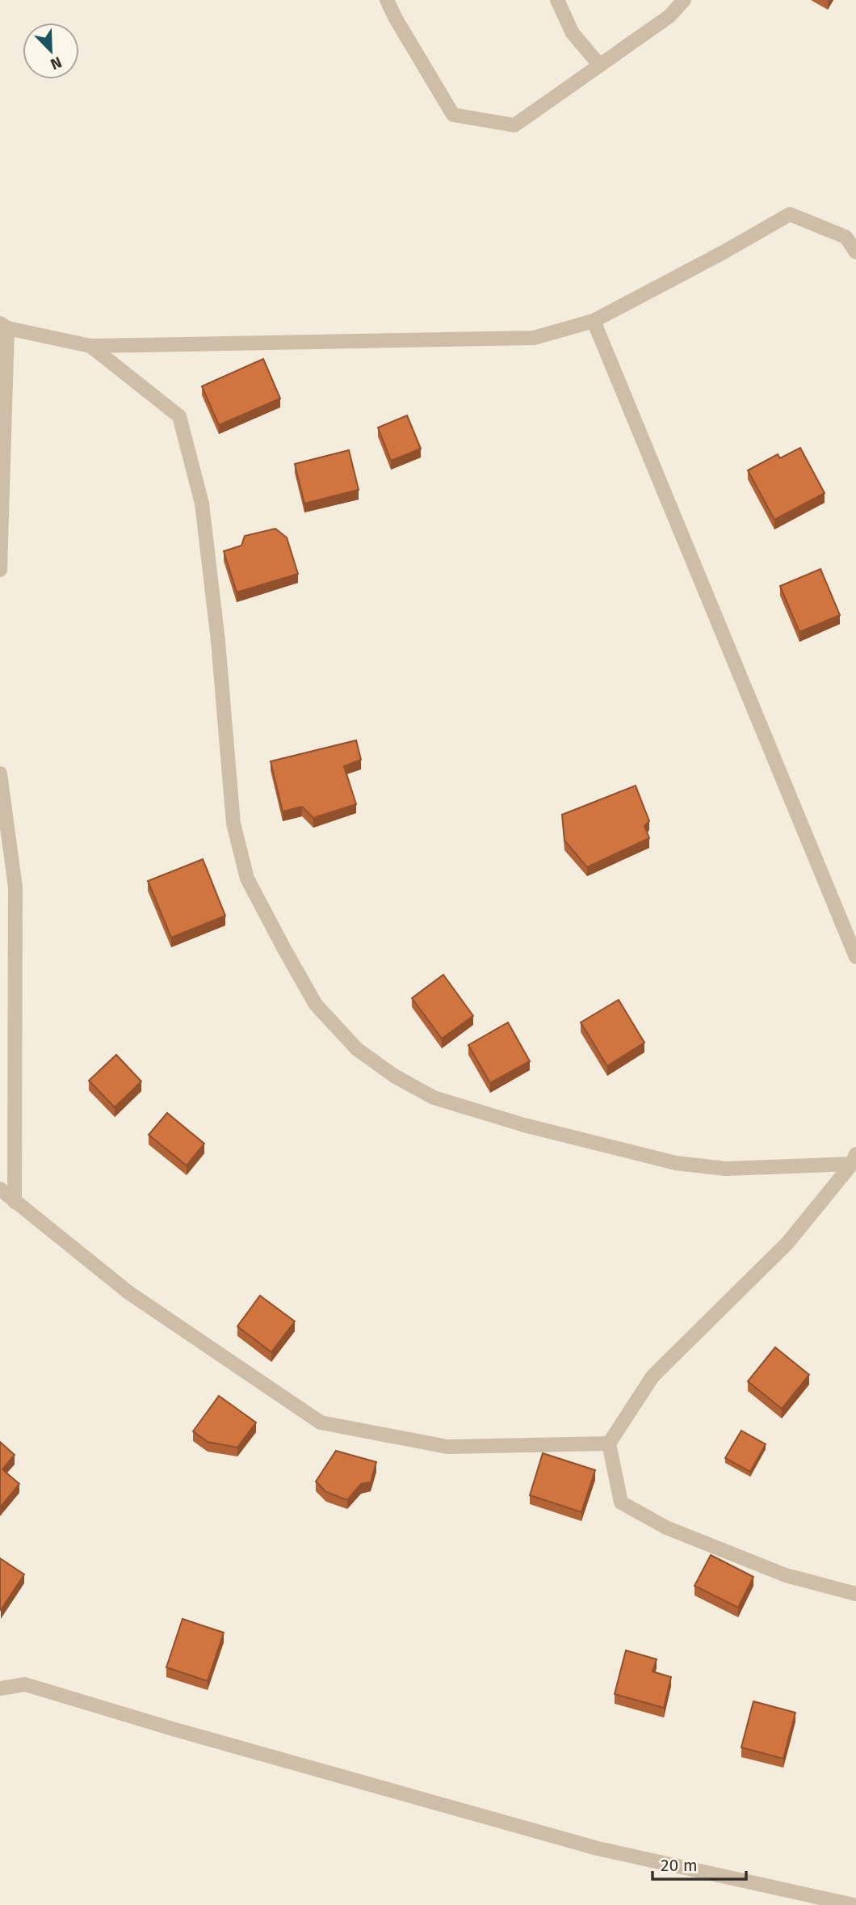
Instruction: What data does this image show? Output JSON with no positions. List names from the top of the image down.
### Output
{
  "scale_bar": "20 m",
  "north": "bottom right"
}
